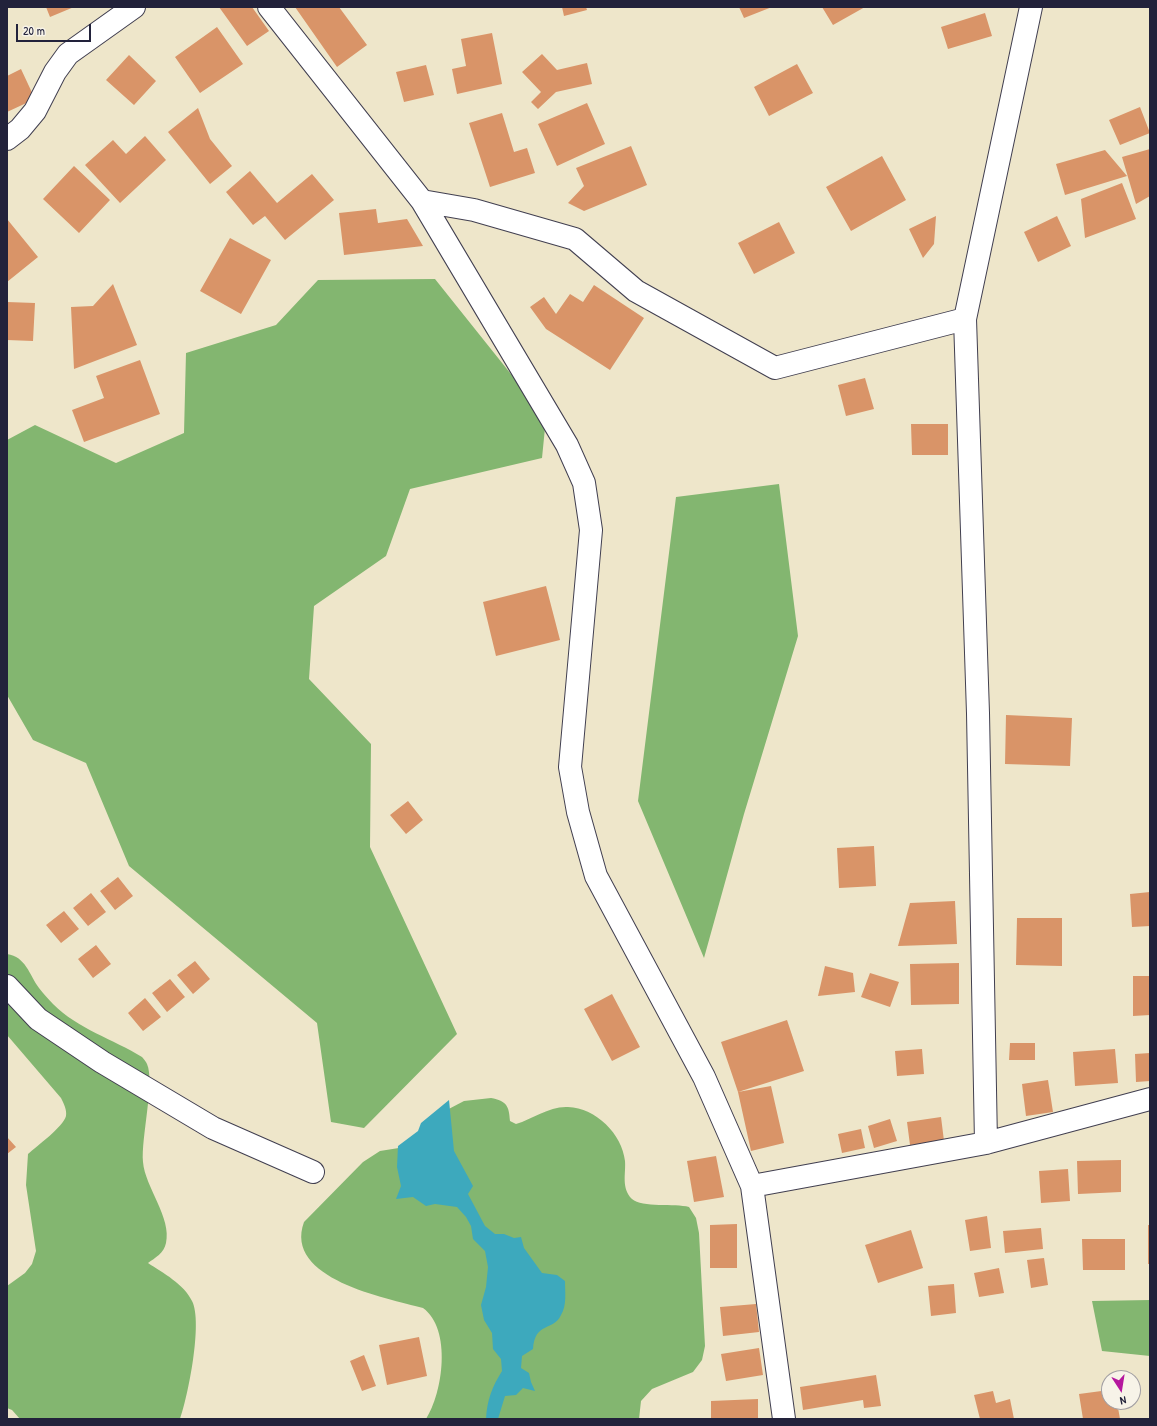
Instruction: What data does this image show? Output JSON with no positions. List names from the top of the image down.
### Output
{
  "scale_bar": "20 m",
  "north": "bottom"
}
